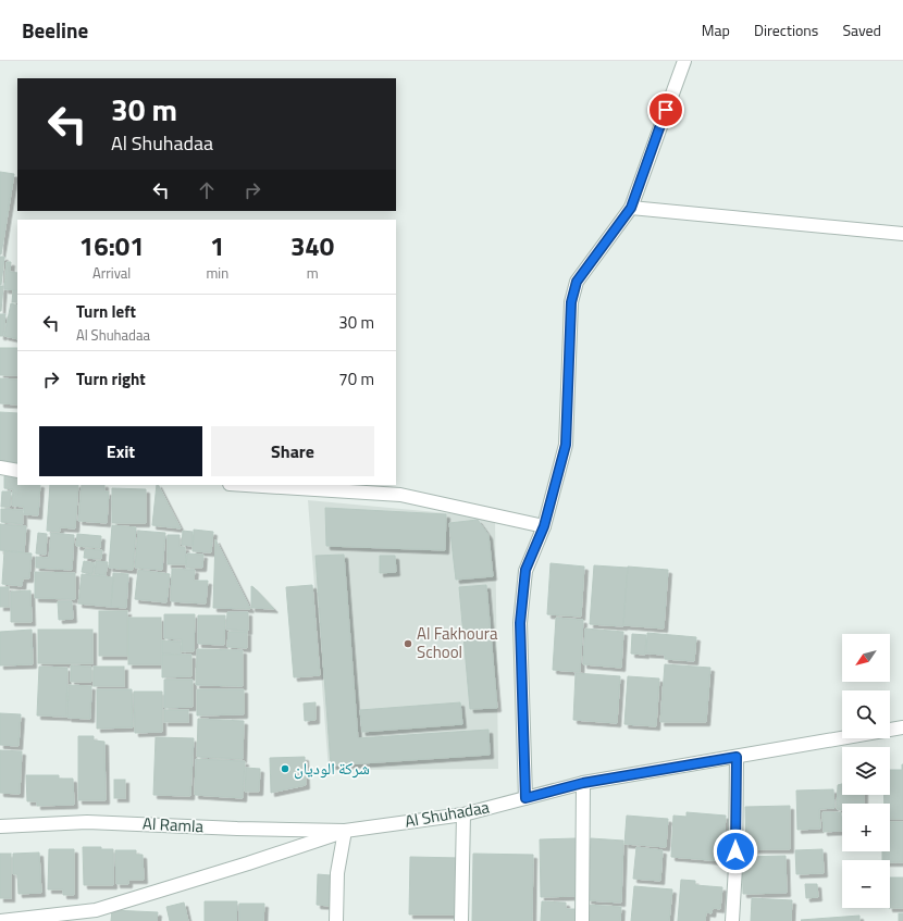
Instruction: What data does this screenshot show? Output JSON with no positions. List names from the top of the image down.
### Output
{
  "streets": {
    "street": ["Al Shuhadaa", "Al Ramla"]
  },
  "crossings": [
    ["Al Shuhadaa", "Al Ramla"]
  ],
  "places": ["Al Fakhoura School", "شركة الوديان"],
  "north": "bottom left",
  "page": {
    "header": "Beeline",
    "nav": ["Map", "Directions", "Saved"],
    "turn": ["30 m", "Al Shuhadaa"],
    "eta": [
      "16:01",
      "Arrival",
      "1",
      "min",
      "340",
      "m"
    ],
    "list": [
      {
        "name": "Turn left",
        "note": "Al Shuhadaa",
        "value": "30 m"
      },
      {
        "name": "Turn right",
        "value": "70 m"
      }
    ],
    "buttons": ["Exit", "Share"],
    "map_buttons": ["+", "−"]
  }
}
